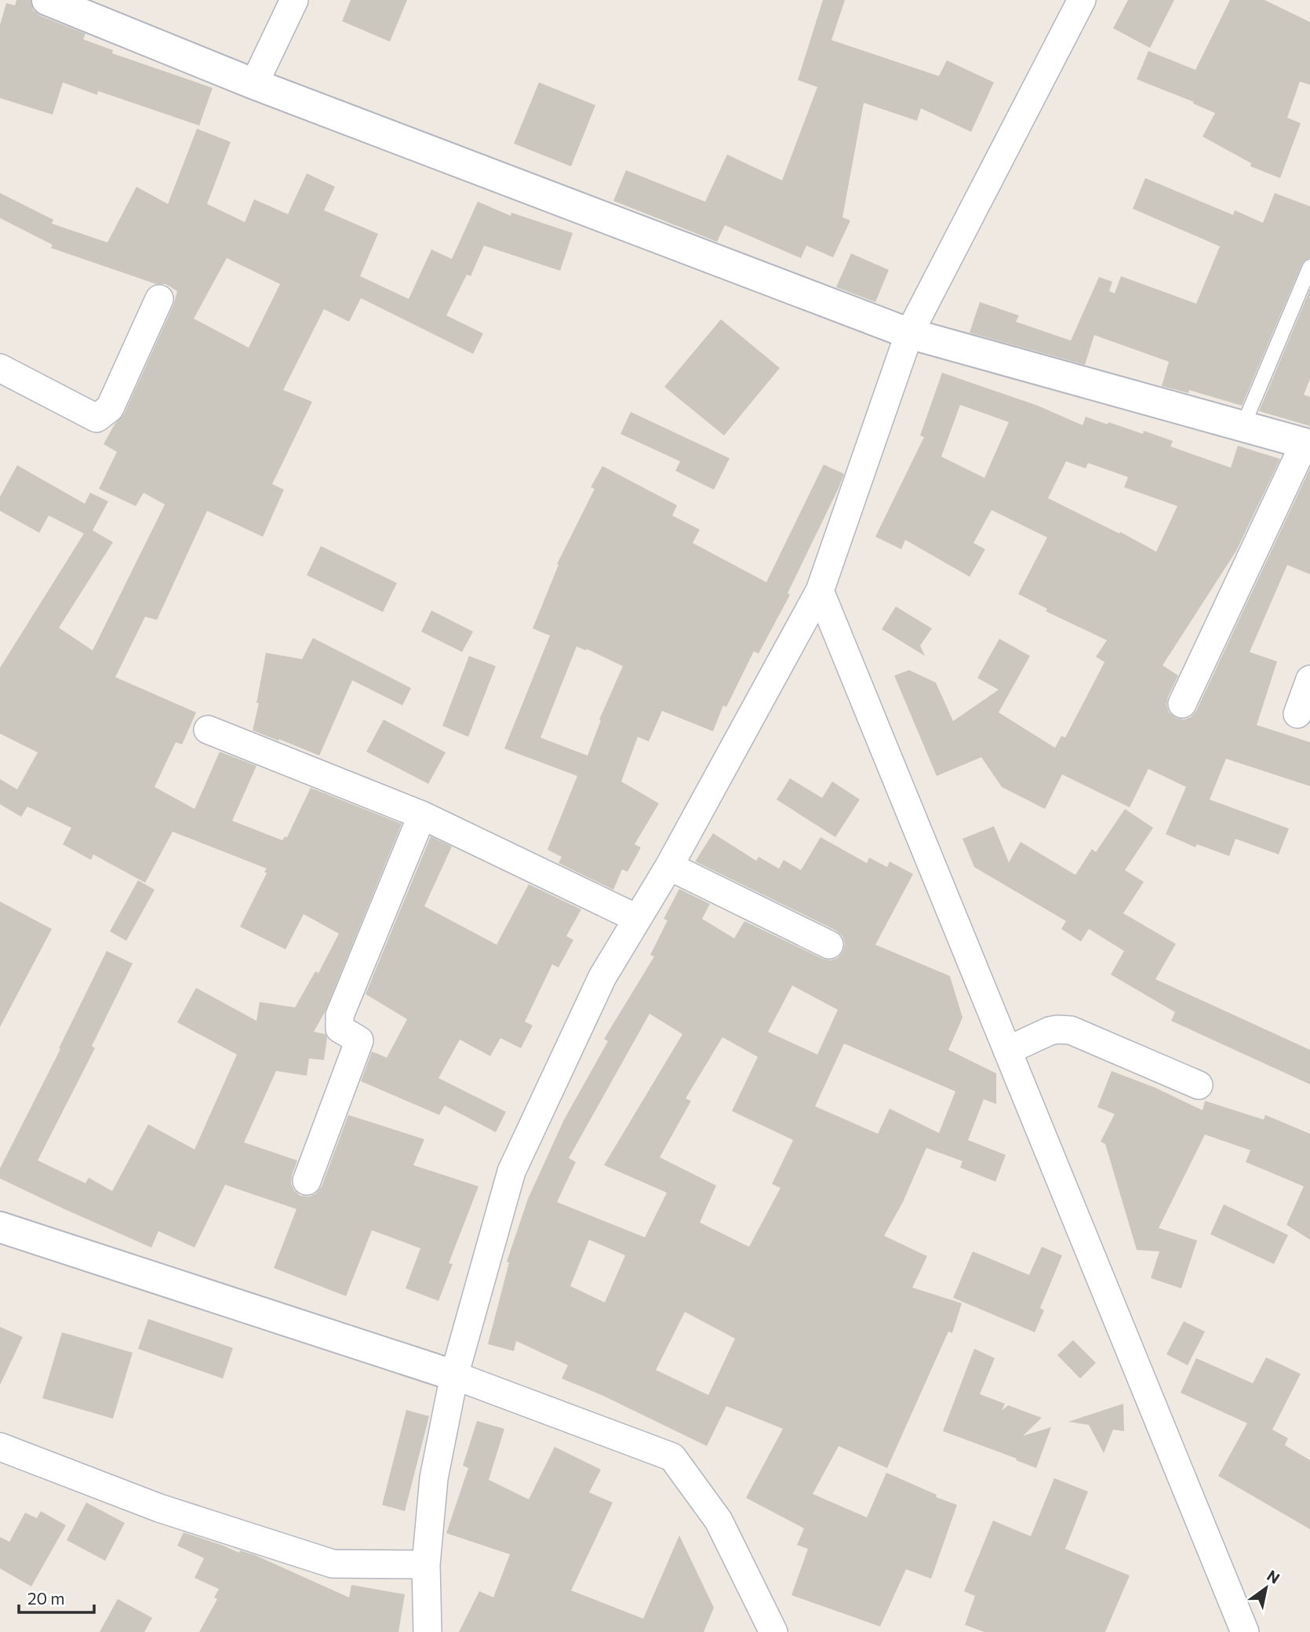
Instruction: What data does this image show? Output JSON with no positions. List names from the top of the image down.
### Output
{
  "scale_bar": "20 m",
  "north": "top right"
}
